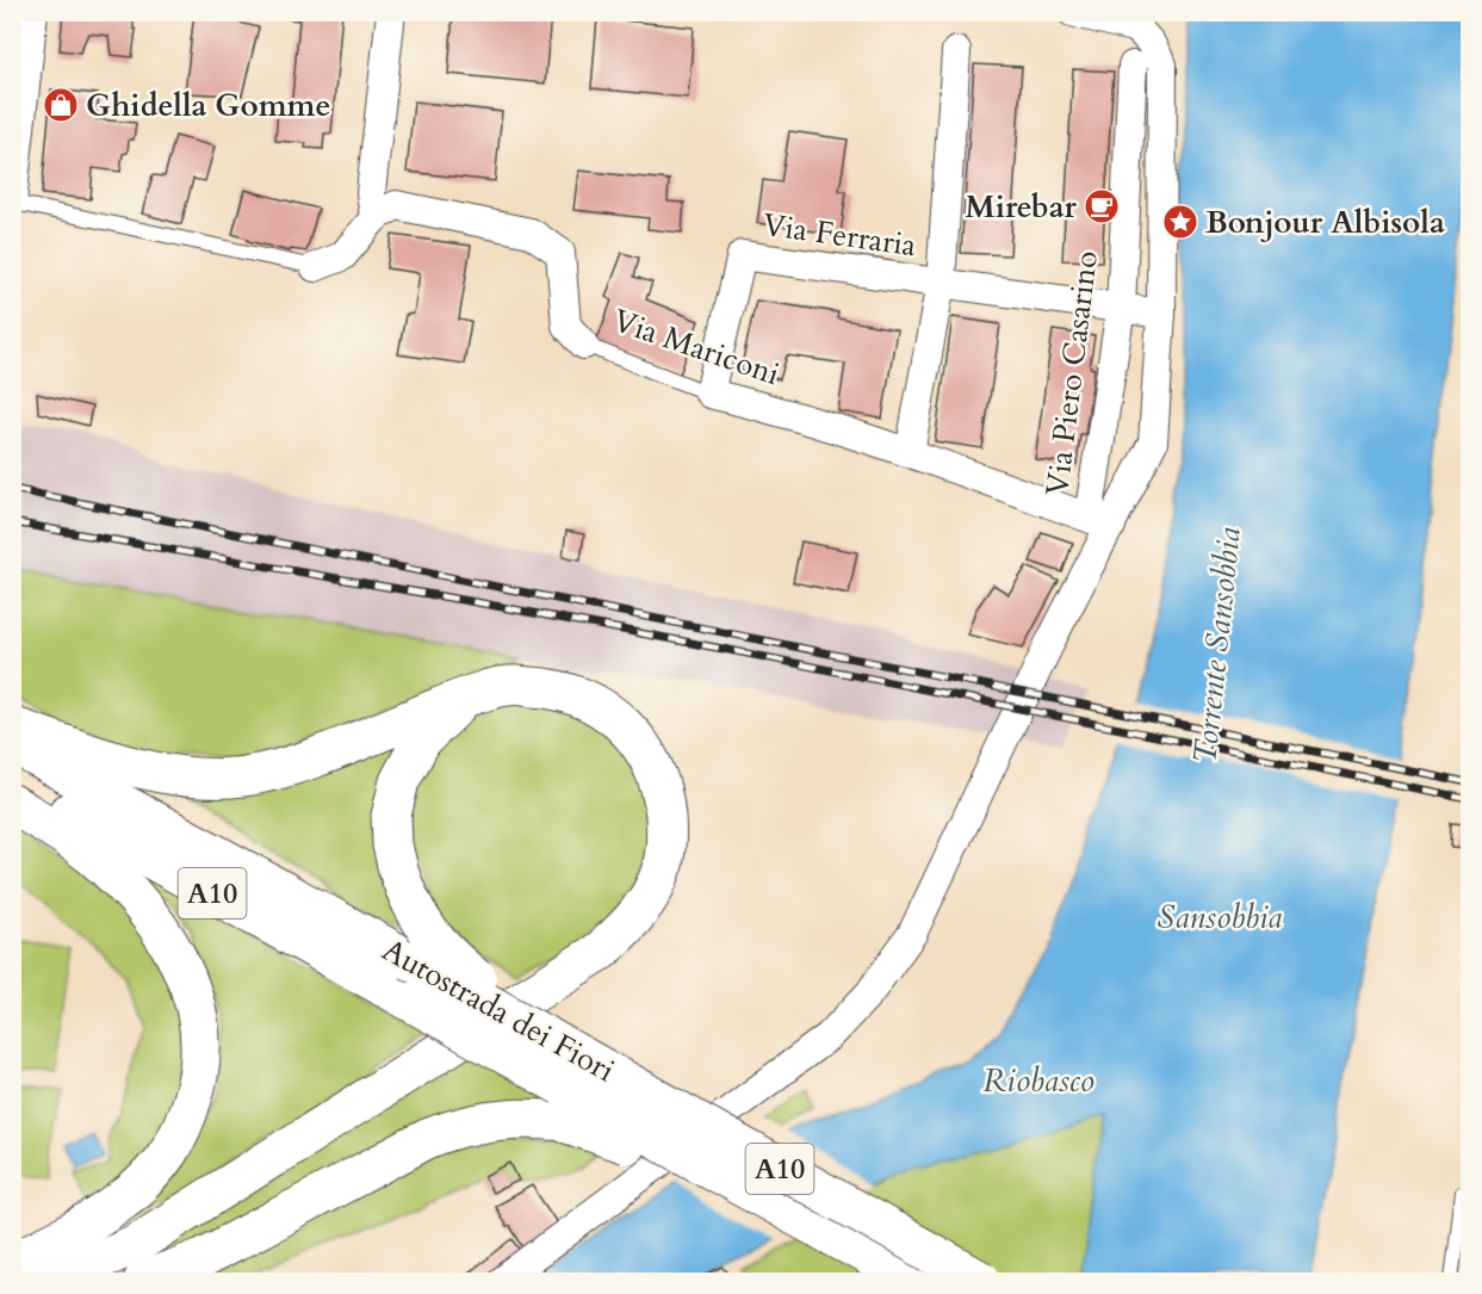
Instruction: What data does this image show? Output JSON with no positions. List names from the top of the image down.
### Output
{
  "streets": {
    "highway": ["A10", "Autostrada dei Fiori"],
    "street": ["Via Ferraria", "Via Mariconi", "Via Piero Casarino"]
  },
  "crossings": [
    ["Via Ferraria", "Via Mariconi"],
    ["Via Ferraria", "Via Piero Casarino"],
    ["Via Mariconi", "Via Piero Casarino"]
  ],
  "water": ["Torrente Sansobbia", "Sansobbia", "Riobasco"],
  "places": {
    "shop": ["Ghidella Gomme"],
    "cafe": ["Mirebar"],
    "place": ["Bonjour Albisola"]
  }
}
